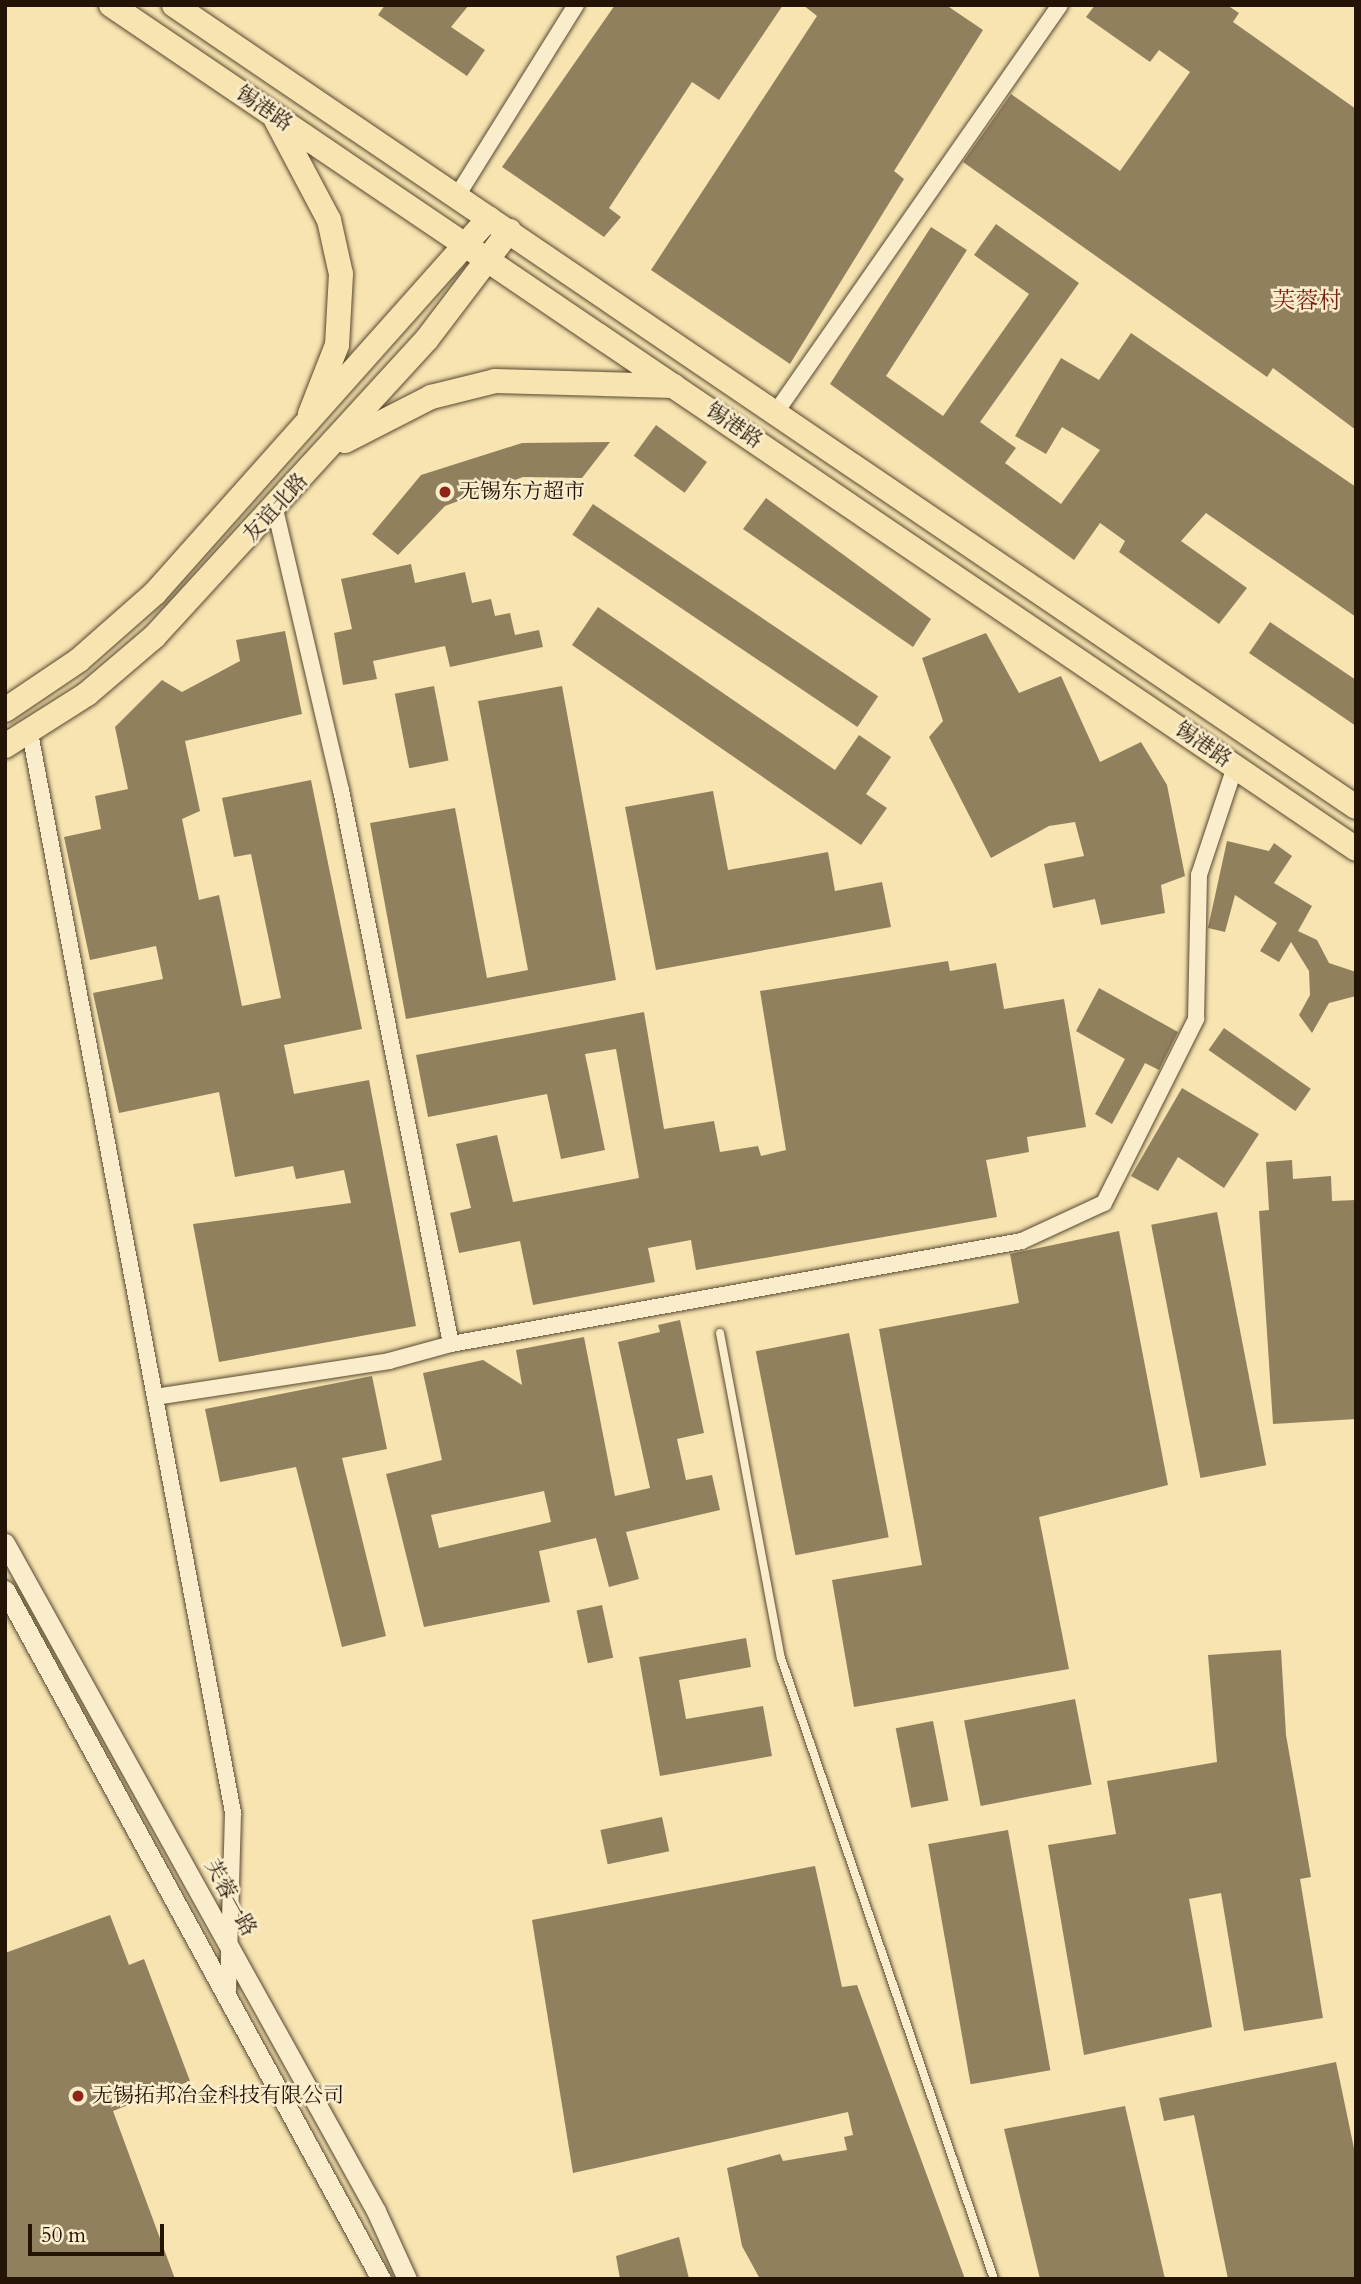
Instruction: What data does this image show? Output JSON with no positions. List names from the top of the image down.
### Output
{
  "streets": {
    "main road": ["锡港路", "友谊北路"],
    "street": ["芙蓉一路"]
  },
  "crossings": [
    ["锡港路", "友谊北路"]
  ],
  "districts": ["芙蓉村"],
  "places": ["无锡东方超市", "无锡拓邦冶金科技有限公司"],
  "scale_bar": "50 m"
}
